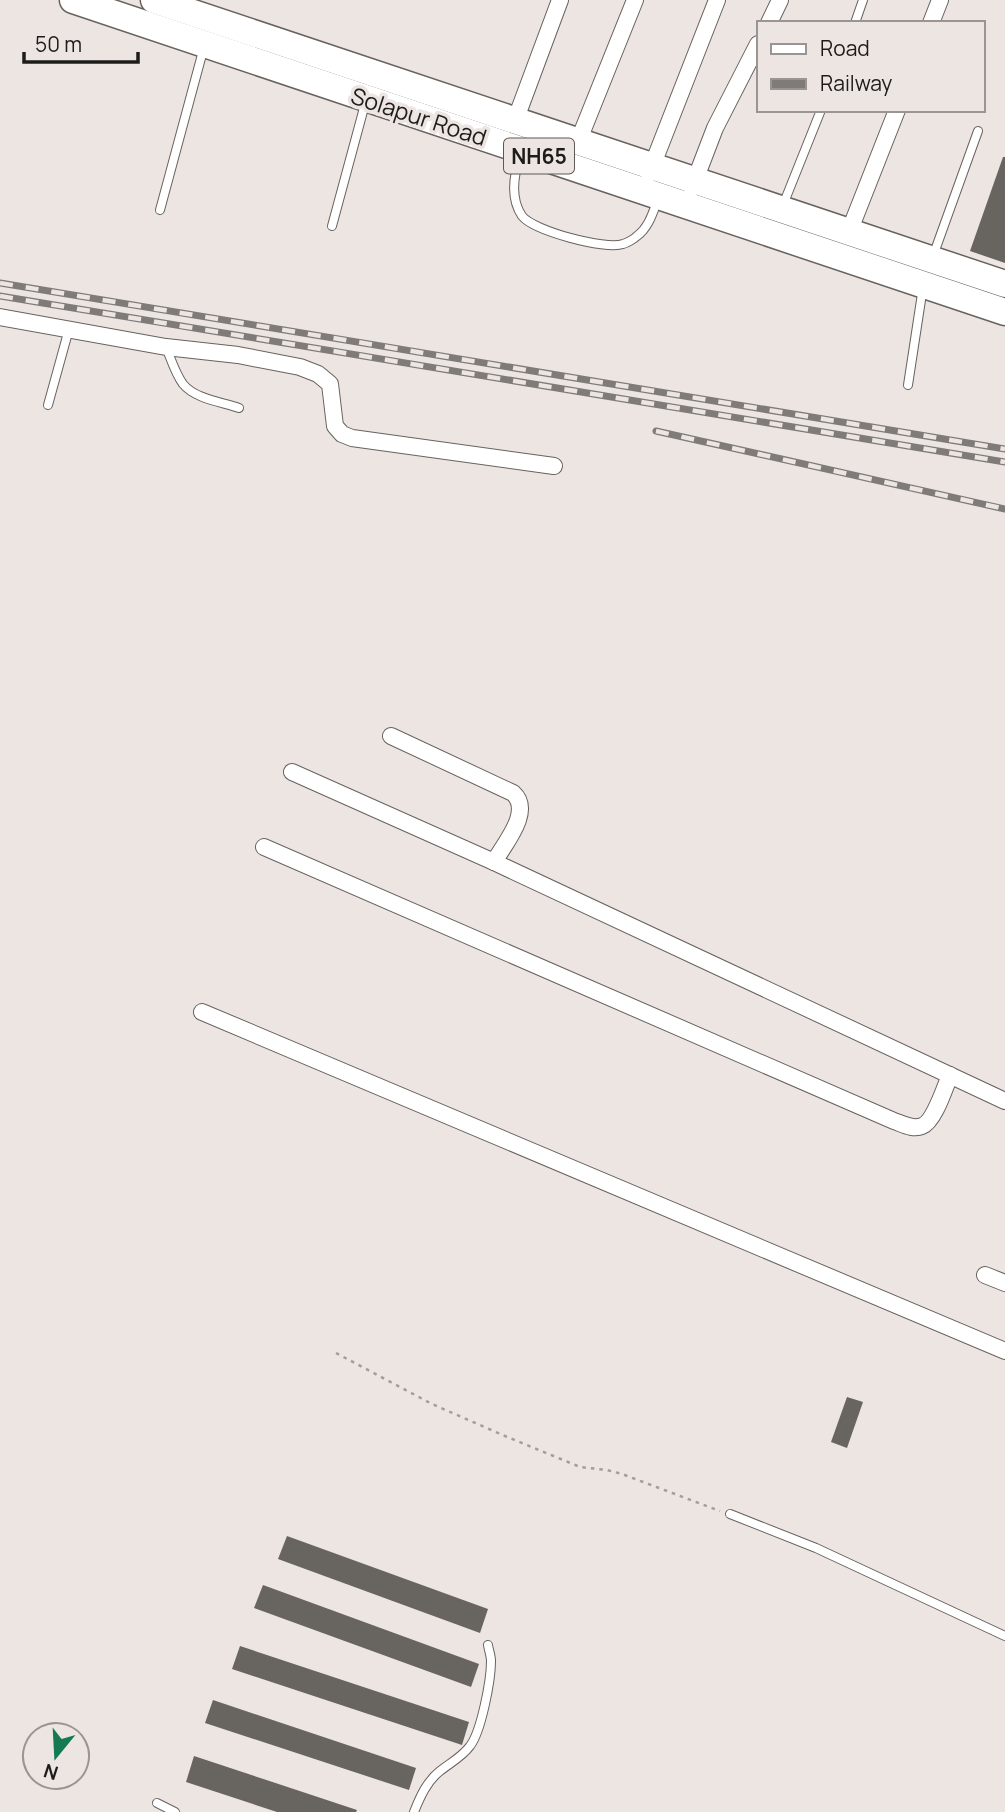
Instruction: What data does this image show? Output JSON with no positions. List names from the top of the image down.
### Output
{
  "streets": {
    "highway": ["Solapur Road", "NH65"]
  },
  "legend": ["Road", "Railway"],
  "scale_bar": "50 m",
  "north": "bottom"
}
